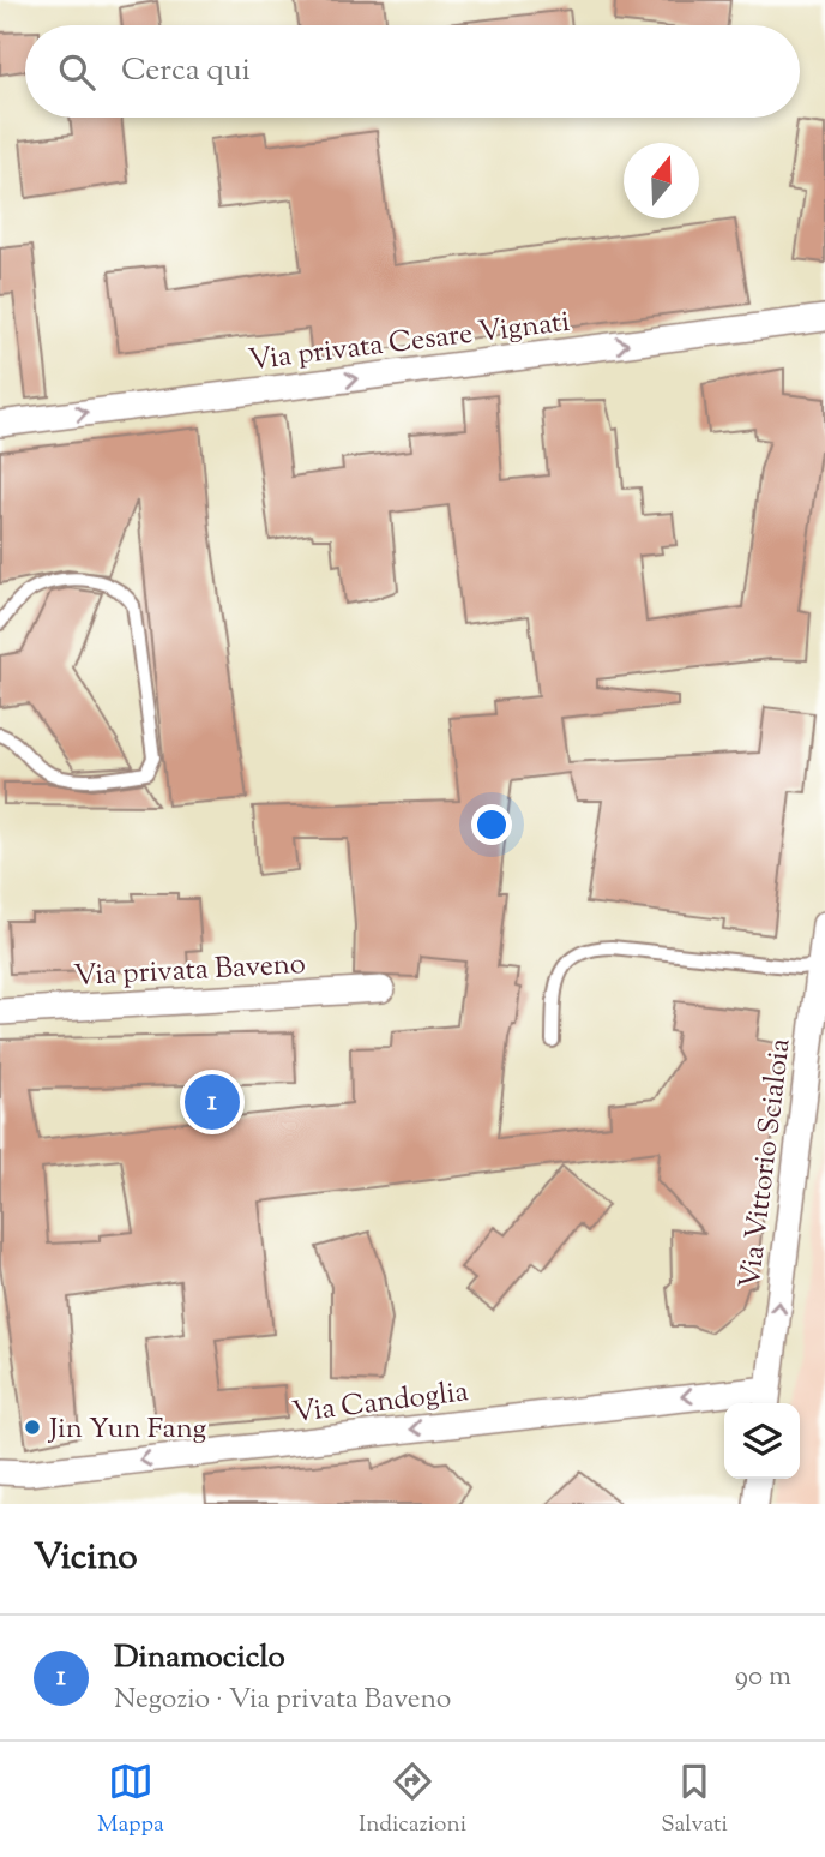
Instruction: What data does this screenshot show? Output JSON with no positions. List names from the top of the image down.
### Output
{
  "streets": {
    "street": [
      "Via privata Cesare Vignati",
      "Via privata Baveno",
      "Via Vittorio Scialoia",
      "Via Candoglia"
    ]
  },
  "crossings": [
    ["Via Vittorio Scialoia", "Via Candoglia"]
  ],
  "one_way": ["Via privata Cesare Vignati", "Via Vittorio Scialoia", "Via Candoglia"],
  "places": ["Jin Yun Fang"],
  "north": "top",
  "page": {
    "search": "Cerca qui",
    "pins": "1",
    "heading": "Vicino",
    "list": [
      {
        "mark": "1",
        "name": "Dinamociclo",
        "note": "Negozio · Via privata Baveno",
        "value": "90 m"
      }
    ],
    "nav": ["Mappa", "Indicazioni", "Salvati"]
  }
}
